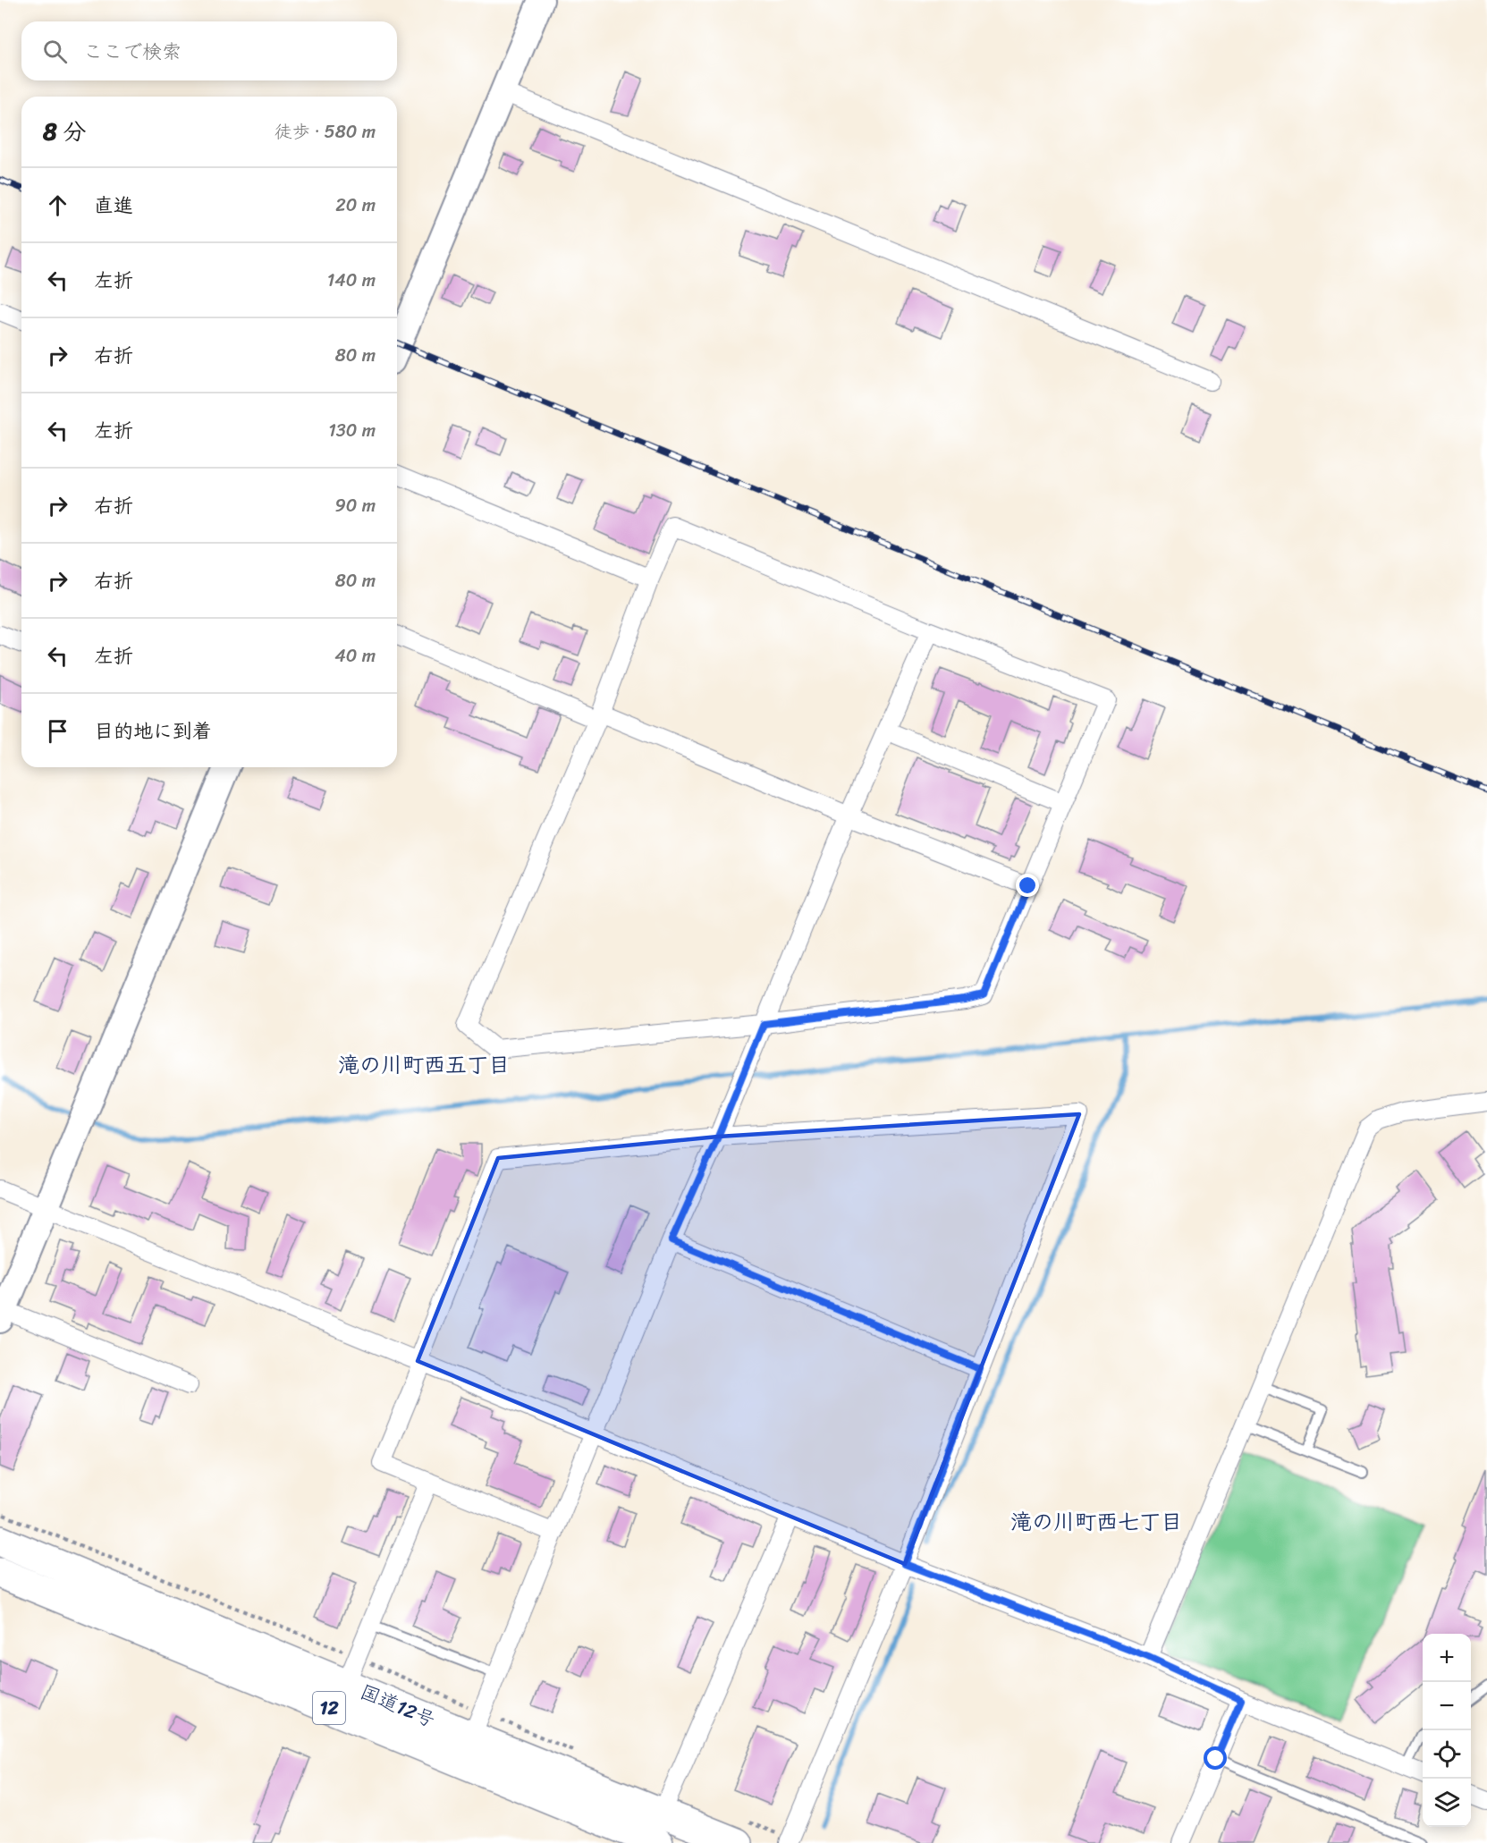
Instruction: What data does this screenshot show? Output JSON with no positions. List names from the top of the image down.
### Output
{
  "streets": {
    "highway": ["国道12号", "12"]
  },
  "districts": ["滝の川町西五丁目", "滝の川町西七丁目"],
  "page": {
    "search": "ここで検索",
    "heading": ["8 分", "徒歩 · 580 m"],
    "list": [
      ["直進", "20 m"],
      ["左折", "140 m"],
      ["右折", "80 m"],
      ["左折", "130 m"],
      ["右折", "90 m"],
      ["右折", "80 m"],
      ["左折", "40 m"],
      "目的地に到着"
    ],
    "map_buttons": ["+", "−"]
  }
}
